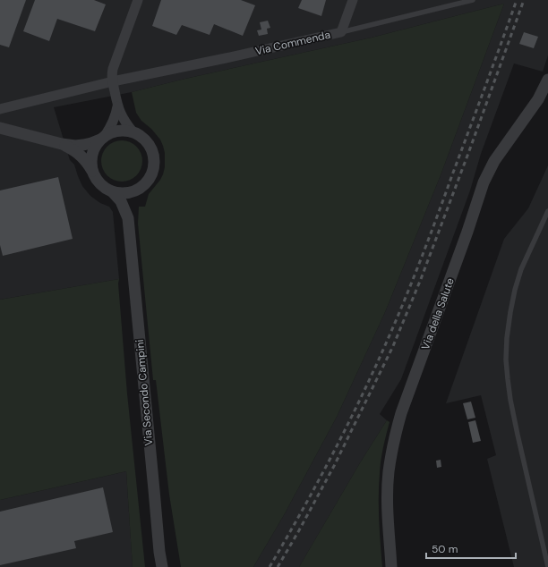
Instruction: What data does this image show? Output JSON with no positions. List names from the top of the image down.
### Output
{
  "streets": {
    "street": ["Via Commenda", "Via della Salute", "Via Secondo Campini"]
  },
  "scale_bar": "50 m"
}
